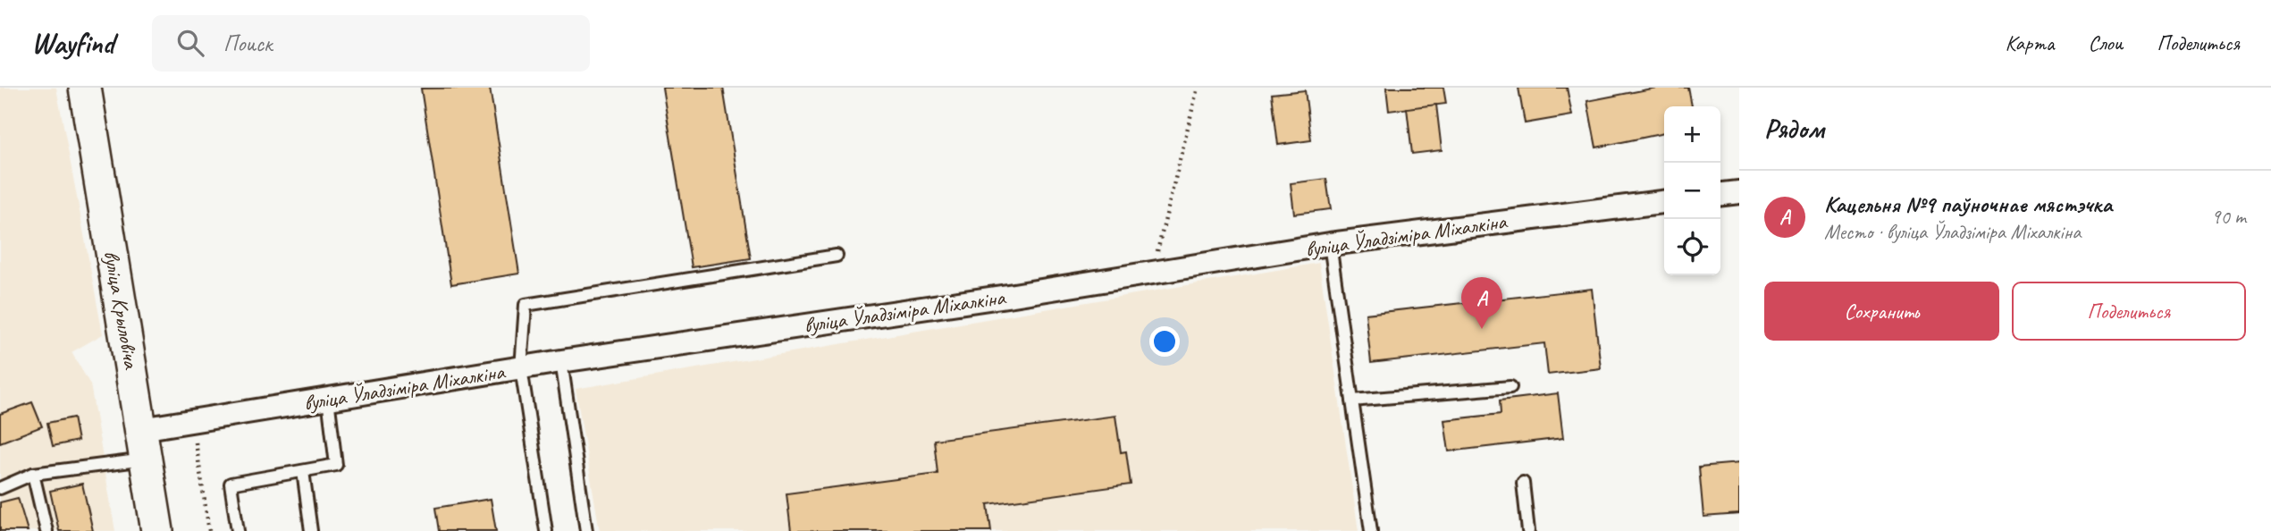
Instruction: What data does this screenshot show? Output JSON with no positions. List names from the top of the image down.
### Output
{
  "streets": {
    "main road": ["вуліца Крыловіча"],
    "street": ["вуліца Ўладзіміра Міхалкіна"]
  },
  "crossings": [
    ["вуліца Ўладзіміра Міхалкіна", "вуліца Крыловіча"]
  ],
  "page": {
    "header": "Wayfind",
    "search": "Поиск",
    "nav": ["Карта", "Слои", "Поделиться"],
    "heading": "Рядом",
    "map_buttons": ["+", "−"],
    "list": [
      {
        "mark": "A",
        "name": "Кацельня №9 паўночнае мястэчка",
        "note": "Место · вуліца Ўладзіміра Міхалкіна",
        "value": "90 m"
      }
    ],
    "buttons": ["Сохранить", "Поделиться"],
    "pins": "A"
  }
}
